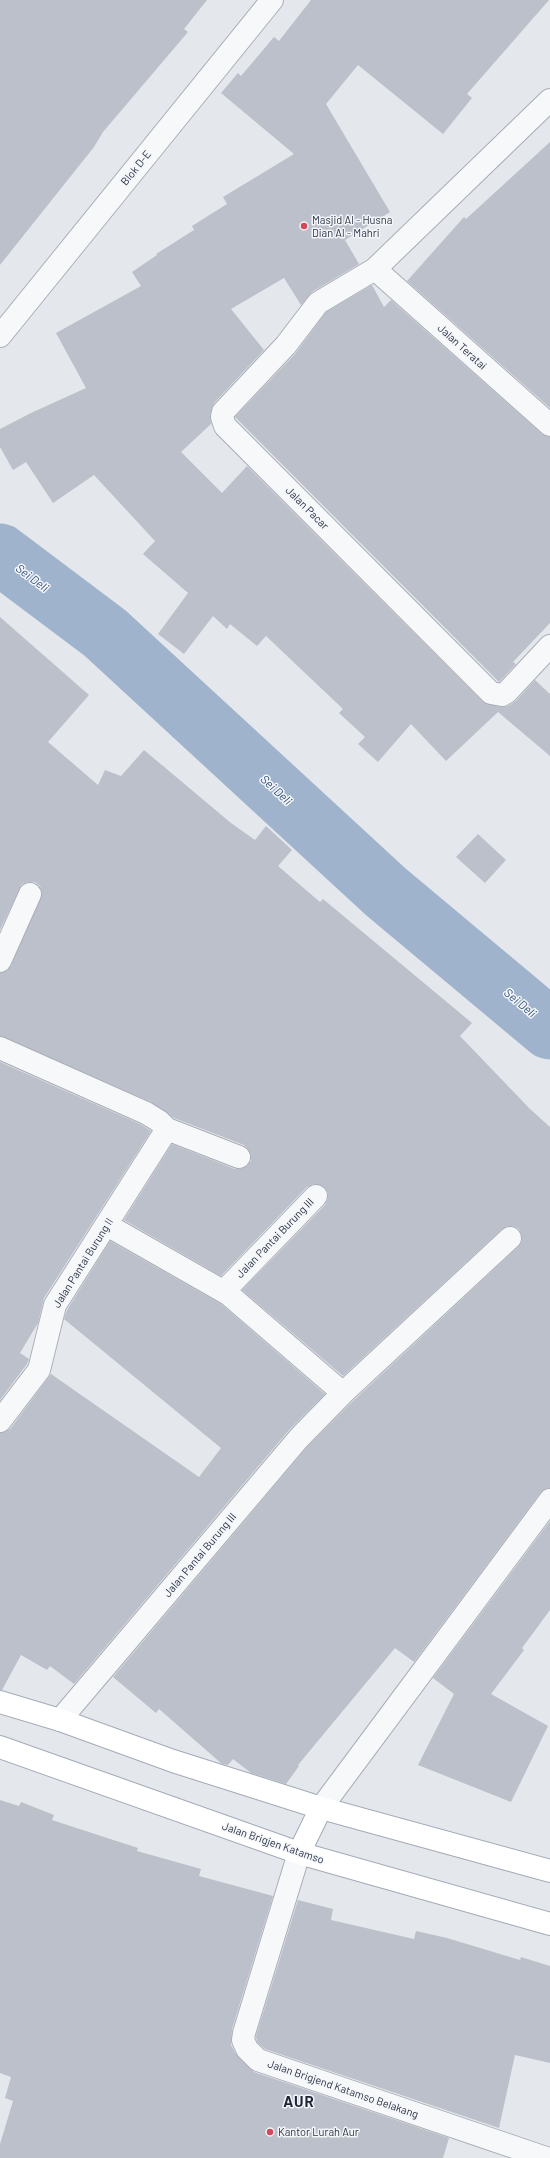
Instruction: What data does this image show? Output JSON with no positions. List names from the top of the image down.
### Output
{
  "streets": {
    "main road": ["Jalan Brigjen Katamso"],
    "street": [
      "Blok D-E",
      "Jalan Teratai",
      "Jalan Pacar",
      "Jalan Pantai Burung III",
      "Jalan Pantai Burung II",
      "Jalan Brigjend Katamso Belakang"
    ]
  },
  "crossings": [
    ["Jalan Teratai", "Jalan Pacar"],
    ["Jalan Brigjen Katamso", "Jalan Brigjend Katamso Belakang"]
  ],
  "districts": ["AUR"],
  "water": ["Sei Deli"],
  "places": ["Masjid Al - Husna Dian Al - Mahri", "Kantor Lurah Aur"]
}
